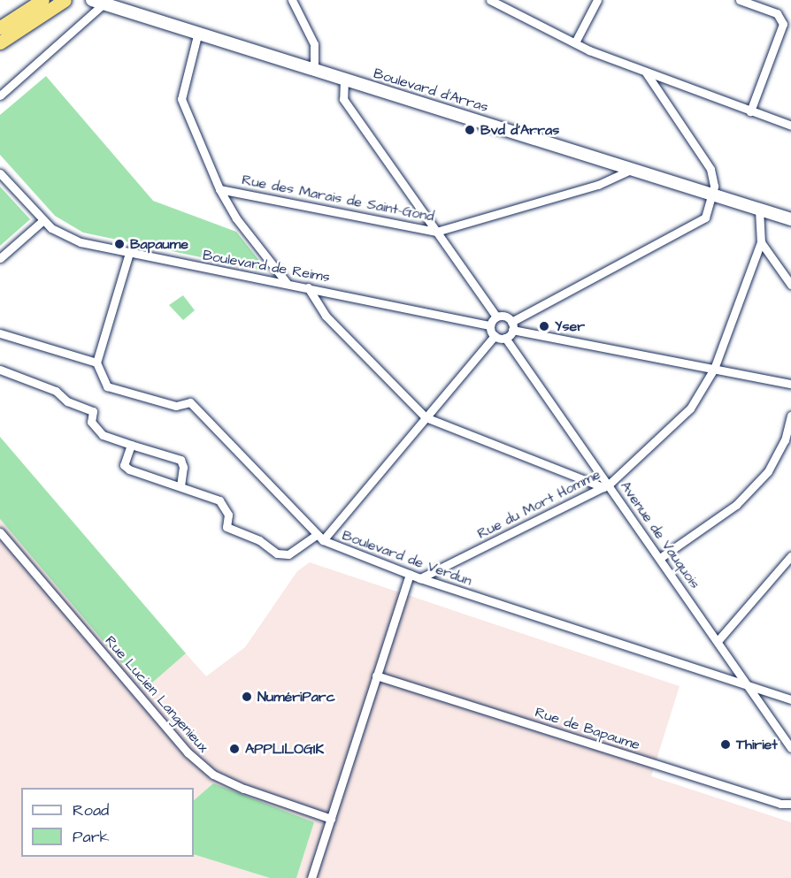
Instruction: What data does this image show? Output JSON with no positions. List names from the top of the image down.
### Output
{
  "streets": {
    "main road": ["Boulevard d'Arras"],
    "street": [
      "Rue des Marais de Saint-Gond",
      "Boulevard de Reims",
      "Rue du Mort Homme",
      "Avenue de Vauquois",
      "Boulevard de Verdun",
      "Rue Lucien Langenieux",
      "Rue de Bapaume"
    ]
  },
  "crossings": [
    ["Boulevard d'Arras", "Rue des Marais de Saint-Gond"],
    ["Boulevard de Reims", "Avenue de Vauquois"],
    ["Rue du Mort Homme", "Avenue de Vauquois"],
    ["Rue du Mort Homme", "Boulevard de Verdun"],
    ["Avenue de Vauquois", "Boulevard de Verdun"]
  ],
  "places": [
    "Bvd d'Arras",
    "Bapaume",
    "Yser",
    "NumériParc",
    "Thiriet",
    "APPLILOGIK"
  ],
  "legend": ["Road", "Park"]
}
